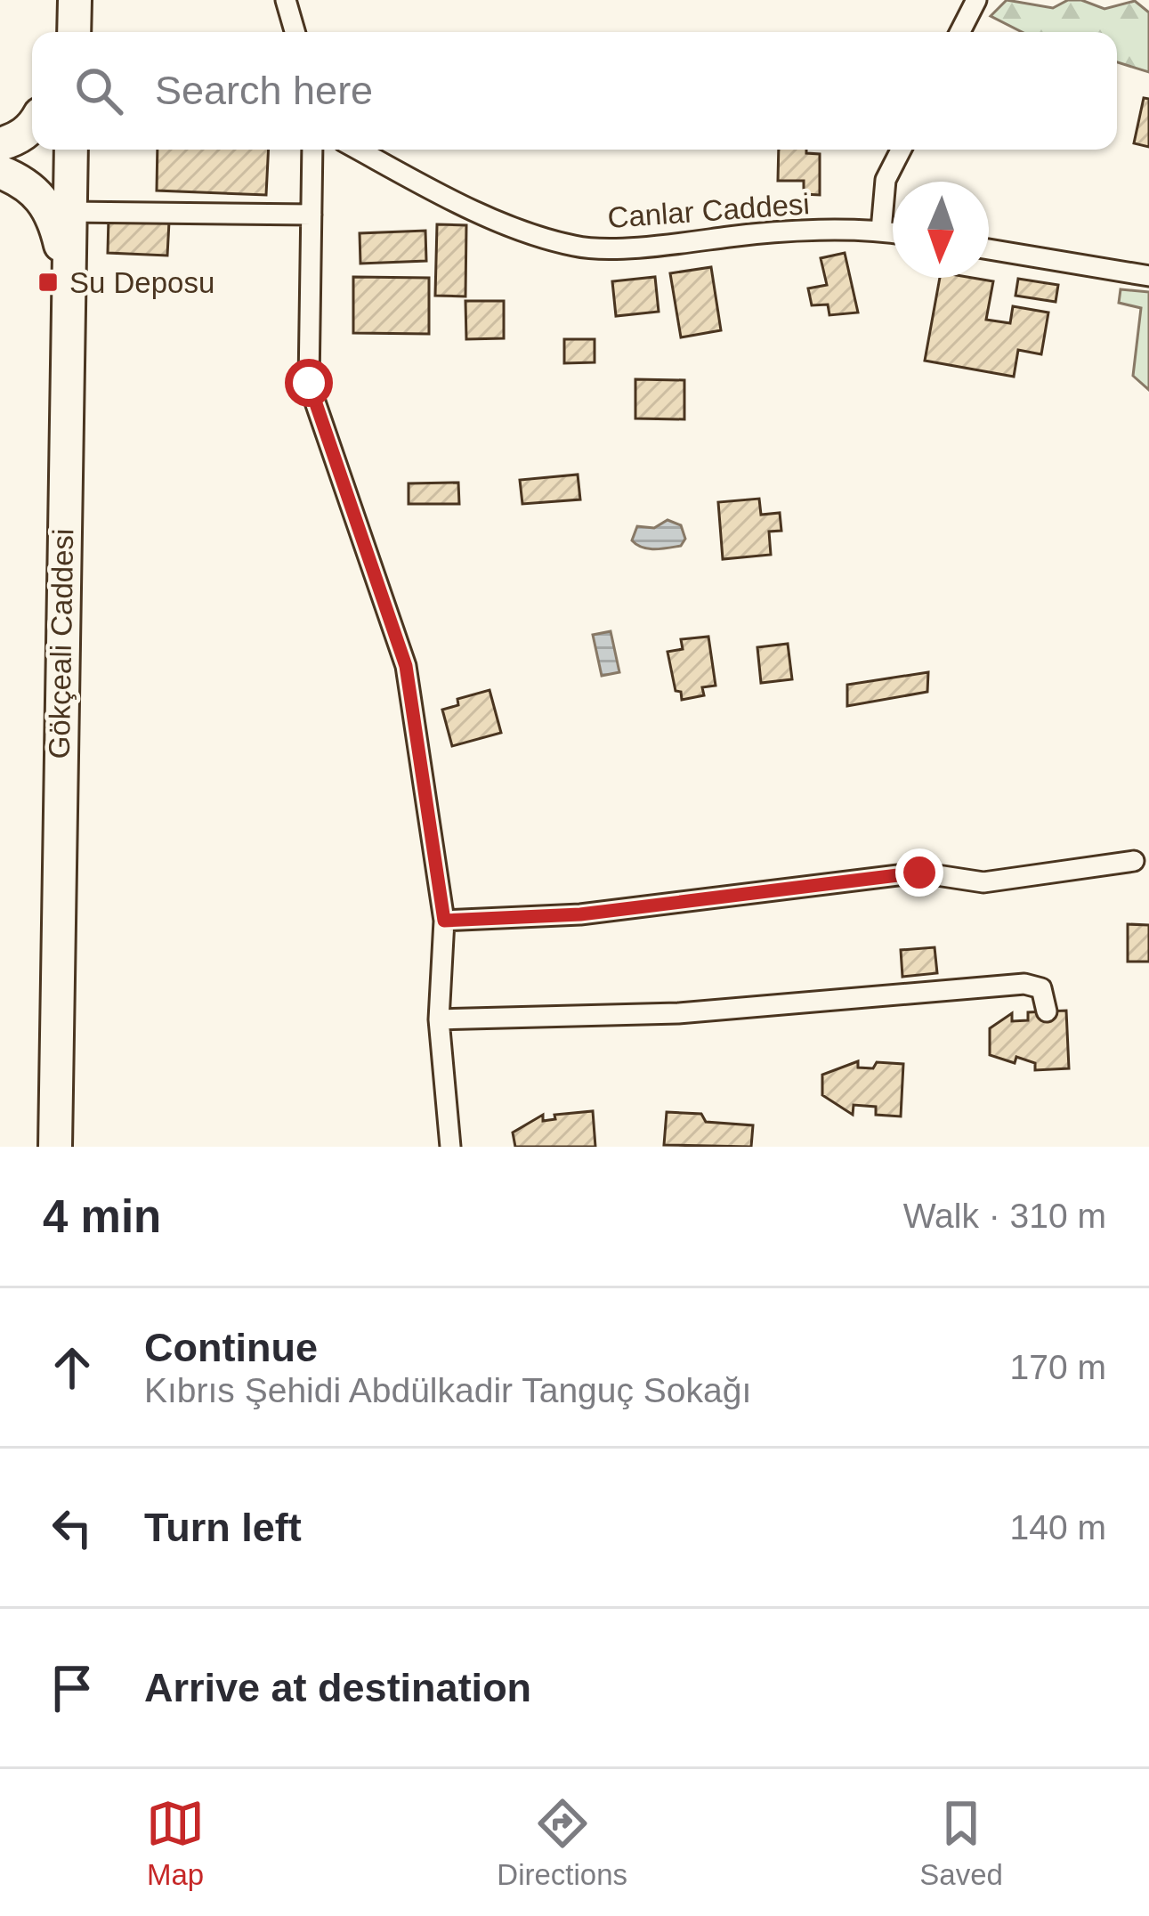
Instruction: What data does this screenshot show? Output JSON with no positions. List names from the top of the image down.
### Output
{
  "streets": {
    "main road": ["Gökçeali Caddesi"],
    "street": ["Canlar Caddesi"]
  },
  "places": {
    "transit": ["Su Deposu"]
  },
  "north": "bottom",
  "page": {
    "search": "Search here",
    "heading": ["4 min", "Walk · 310 m"],
    "list": [
      ["Continue", "Kıbrıs Şehidi Abdülkadir Tanguç Sokağı", "170 m"],
      ["Turn left", "140 m"],
      "Arrive at destination"
    ],
    "nav": ["Map", "Directions", "Saved"]
  }
}
